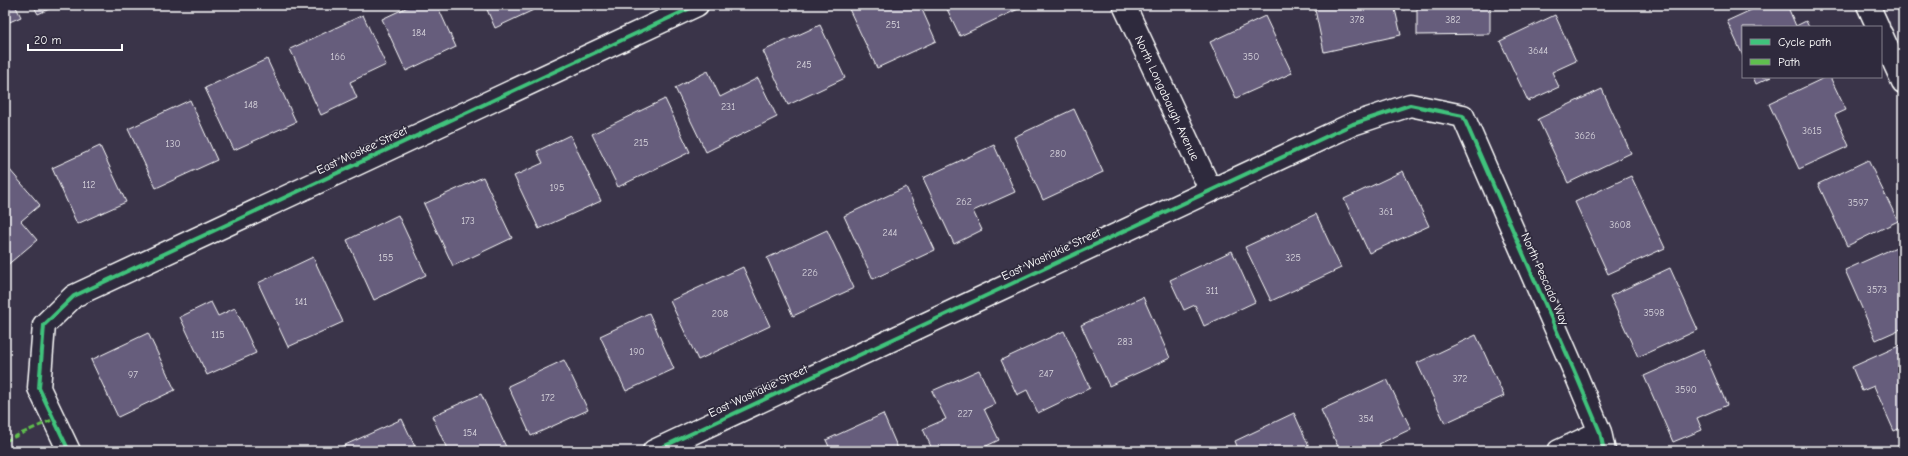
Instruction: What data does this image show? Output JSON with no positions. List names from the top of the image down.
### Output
{
  "streets": {
    "street": [
      "North Longabaugh Avenue",
      "East Moskee Street",
      "East Washakie Street",
      "North Pescado Way"
    ]
  },
  "crossings": [
    ["North Longabaugh Avenue", "East Washakie Street"],
    ["East Washakie Street", "North Pescado Way"]
  ],
  "house_numbers": [
    "378",
    "382",
    "251",
    "184",
    "3644",
    "166",
    "350",
    "245",
    "148",
    "231",
    "3615",
    "3626",
    "215",
    "130",
    "280",
    "112",
    "195",
    "262",
    "3597",
    "361",
    "173",
    "3608",
    "244",
    "155",
    "325",
    "226",
    "3573",
    "311",
    "141",
    "3598",
    "208",
    "115",
    "283",
    "190",
    "247",
    "97",
    "372",
    "3590",
    "172",
    "227",
    "354",
    "154"
  ],
  "legend": ["Cycle path", "Path"],
  "scale_bar": "20 m"
}
